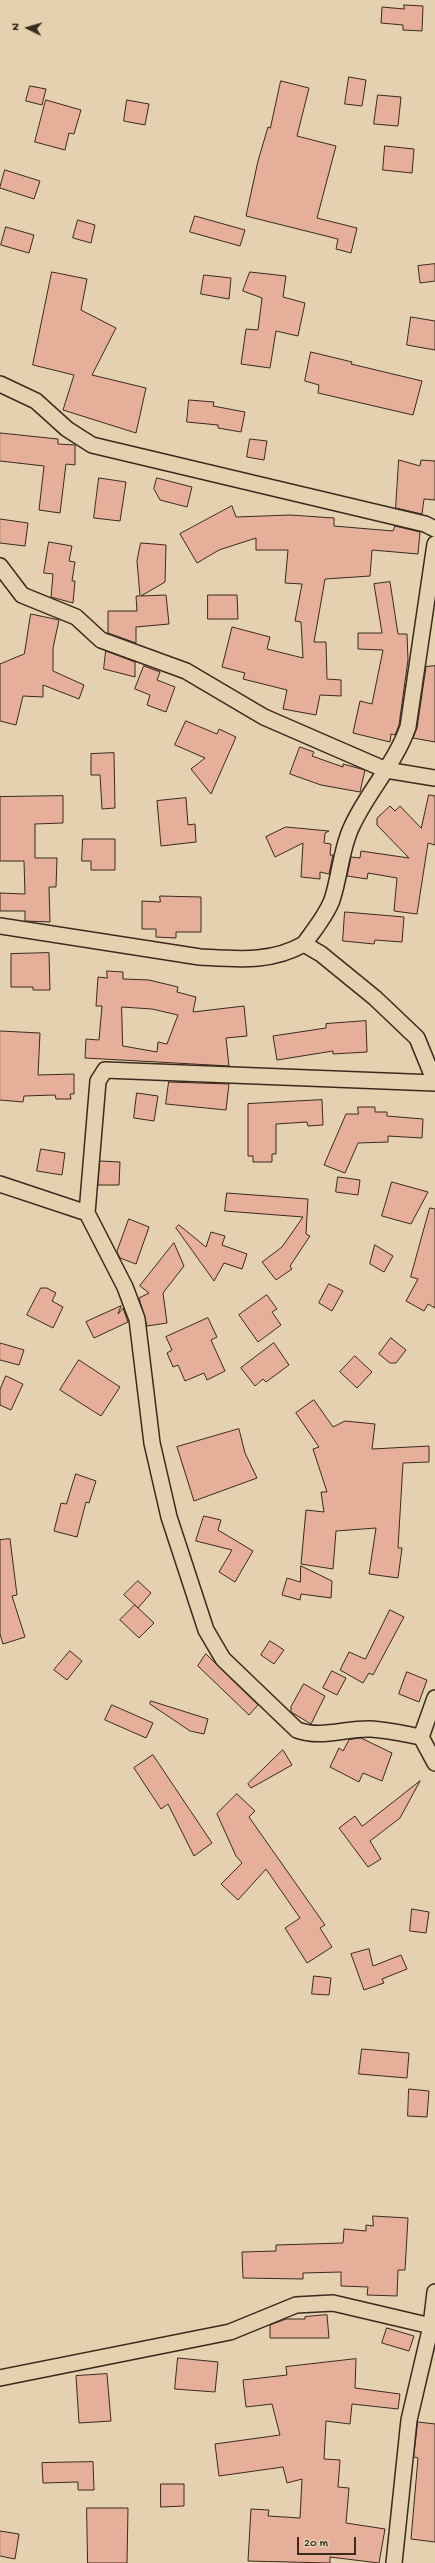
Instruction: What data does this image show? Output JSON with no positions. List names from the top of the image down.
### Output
{
  "scale_bar": "20 m",
  "north": "left"
}
